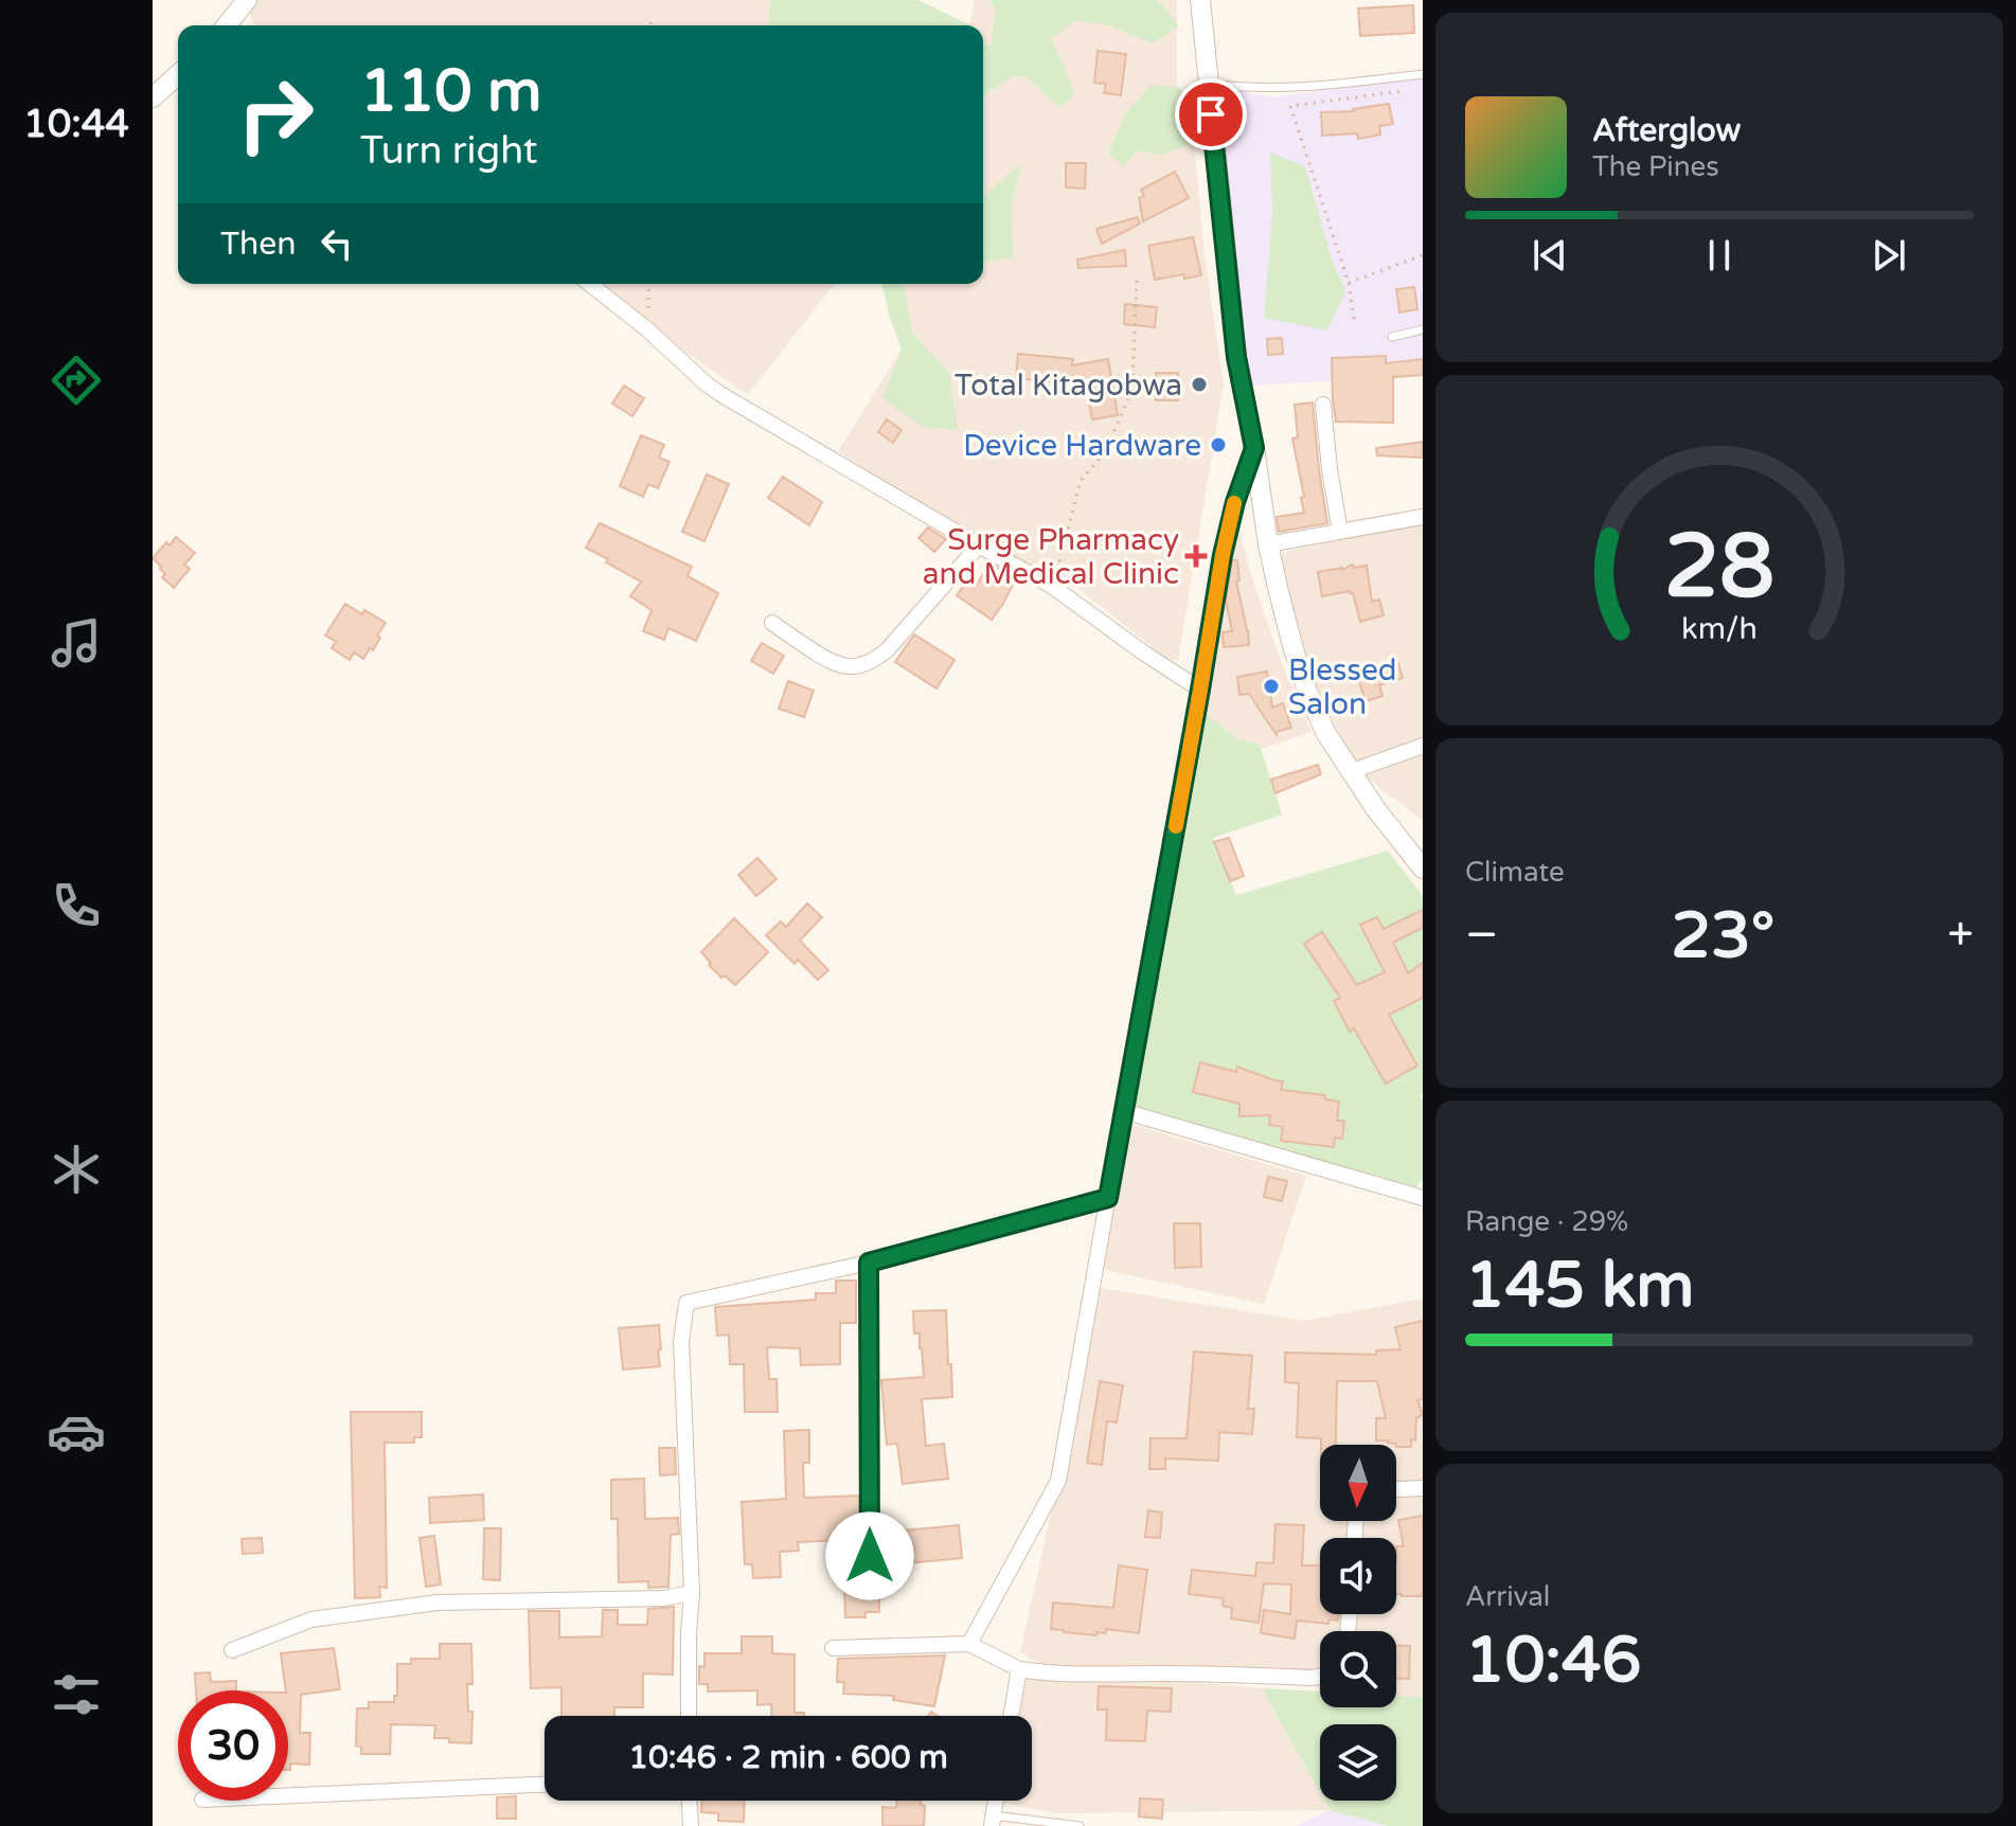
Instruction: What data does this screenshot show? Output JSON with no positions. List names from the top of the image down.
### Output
{
  "places": {
    "other": ["Total Kitagobwa", "Device Hardware", "Blessed Salon"],
    "health": ["Surge Pharmacy and Medical Clinic"]
  },
  "north": "bottom",
  "page": {
    "tabs": "10:44",
    "turn": ["110 m", "Turn right"],
    "song": ["Afterglow", "The Pines"],
    "then": "Then",
    "tile": [
      "Climate",
      ["Range · 29%", "145 km"],
      ["Arrival", "10:46"]
    ],
    "heat": ["−", "23°", "+"],
    "limit": "30",
    "trip": "10:46 · 2 min · 600 m",
    "gauge": ["28", "km/h"]
  }
}
